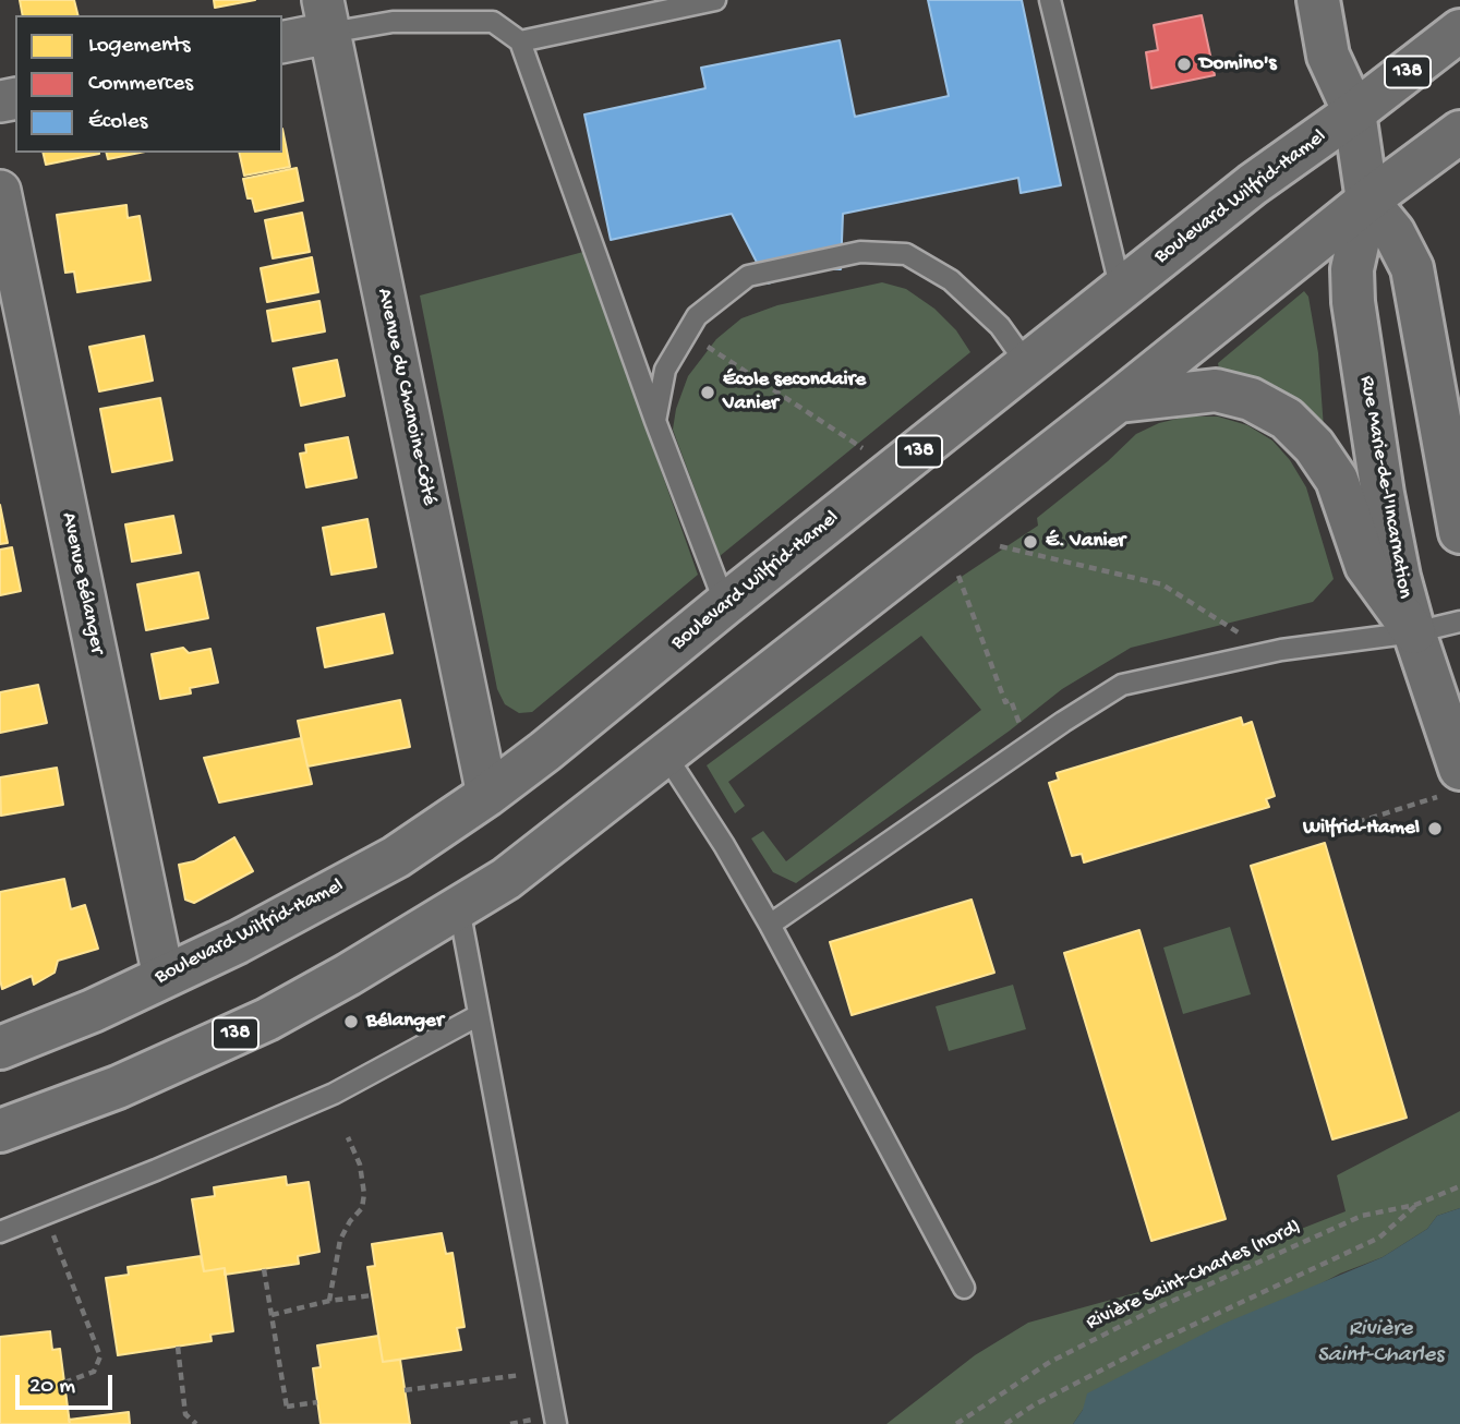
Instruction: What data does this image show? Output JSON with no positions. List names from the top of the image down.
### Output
{
  "streets": {
    "main road": ["138", "Boulevard Wilfrid-Hamel", "Rue Marie-de-l'Incarnation"],
    "street": ["Avenue du Chanoine-Côté", "Avenue Bélanger"],
    "path": ["Rivière Saint-Charles (nord)"]
  },
  "crossings": [
    ["138", "Rue Marie-de-l'Incarnation"],
    ["Boulevard Wilfrid-Hamel", "Avenue du Chanoine-Côté"],
    ["Boulevard Wilfrid-Hamel", "Rue Marie-de-l'Incarnation"],
    ["Boulevard Wilfrid-Hamel", "Avenue Bélanger"]
  ],
  "water": ["Rivière Saint-Charles"],
  "places": [
    "Domino's",
    "École secondaire Vanier",
    "É. Vanier",
    "Wilfrid-Hamel",
    "Bélanger"
  ],
  "legend": ["Logements", "Commerces", "Écoles"],
  "scale_bar": "20 m"
}
